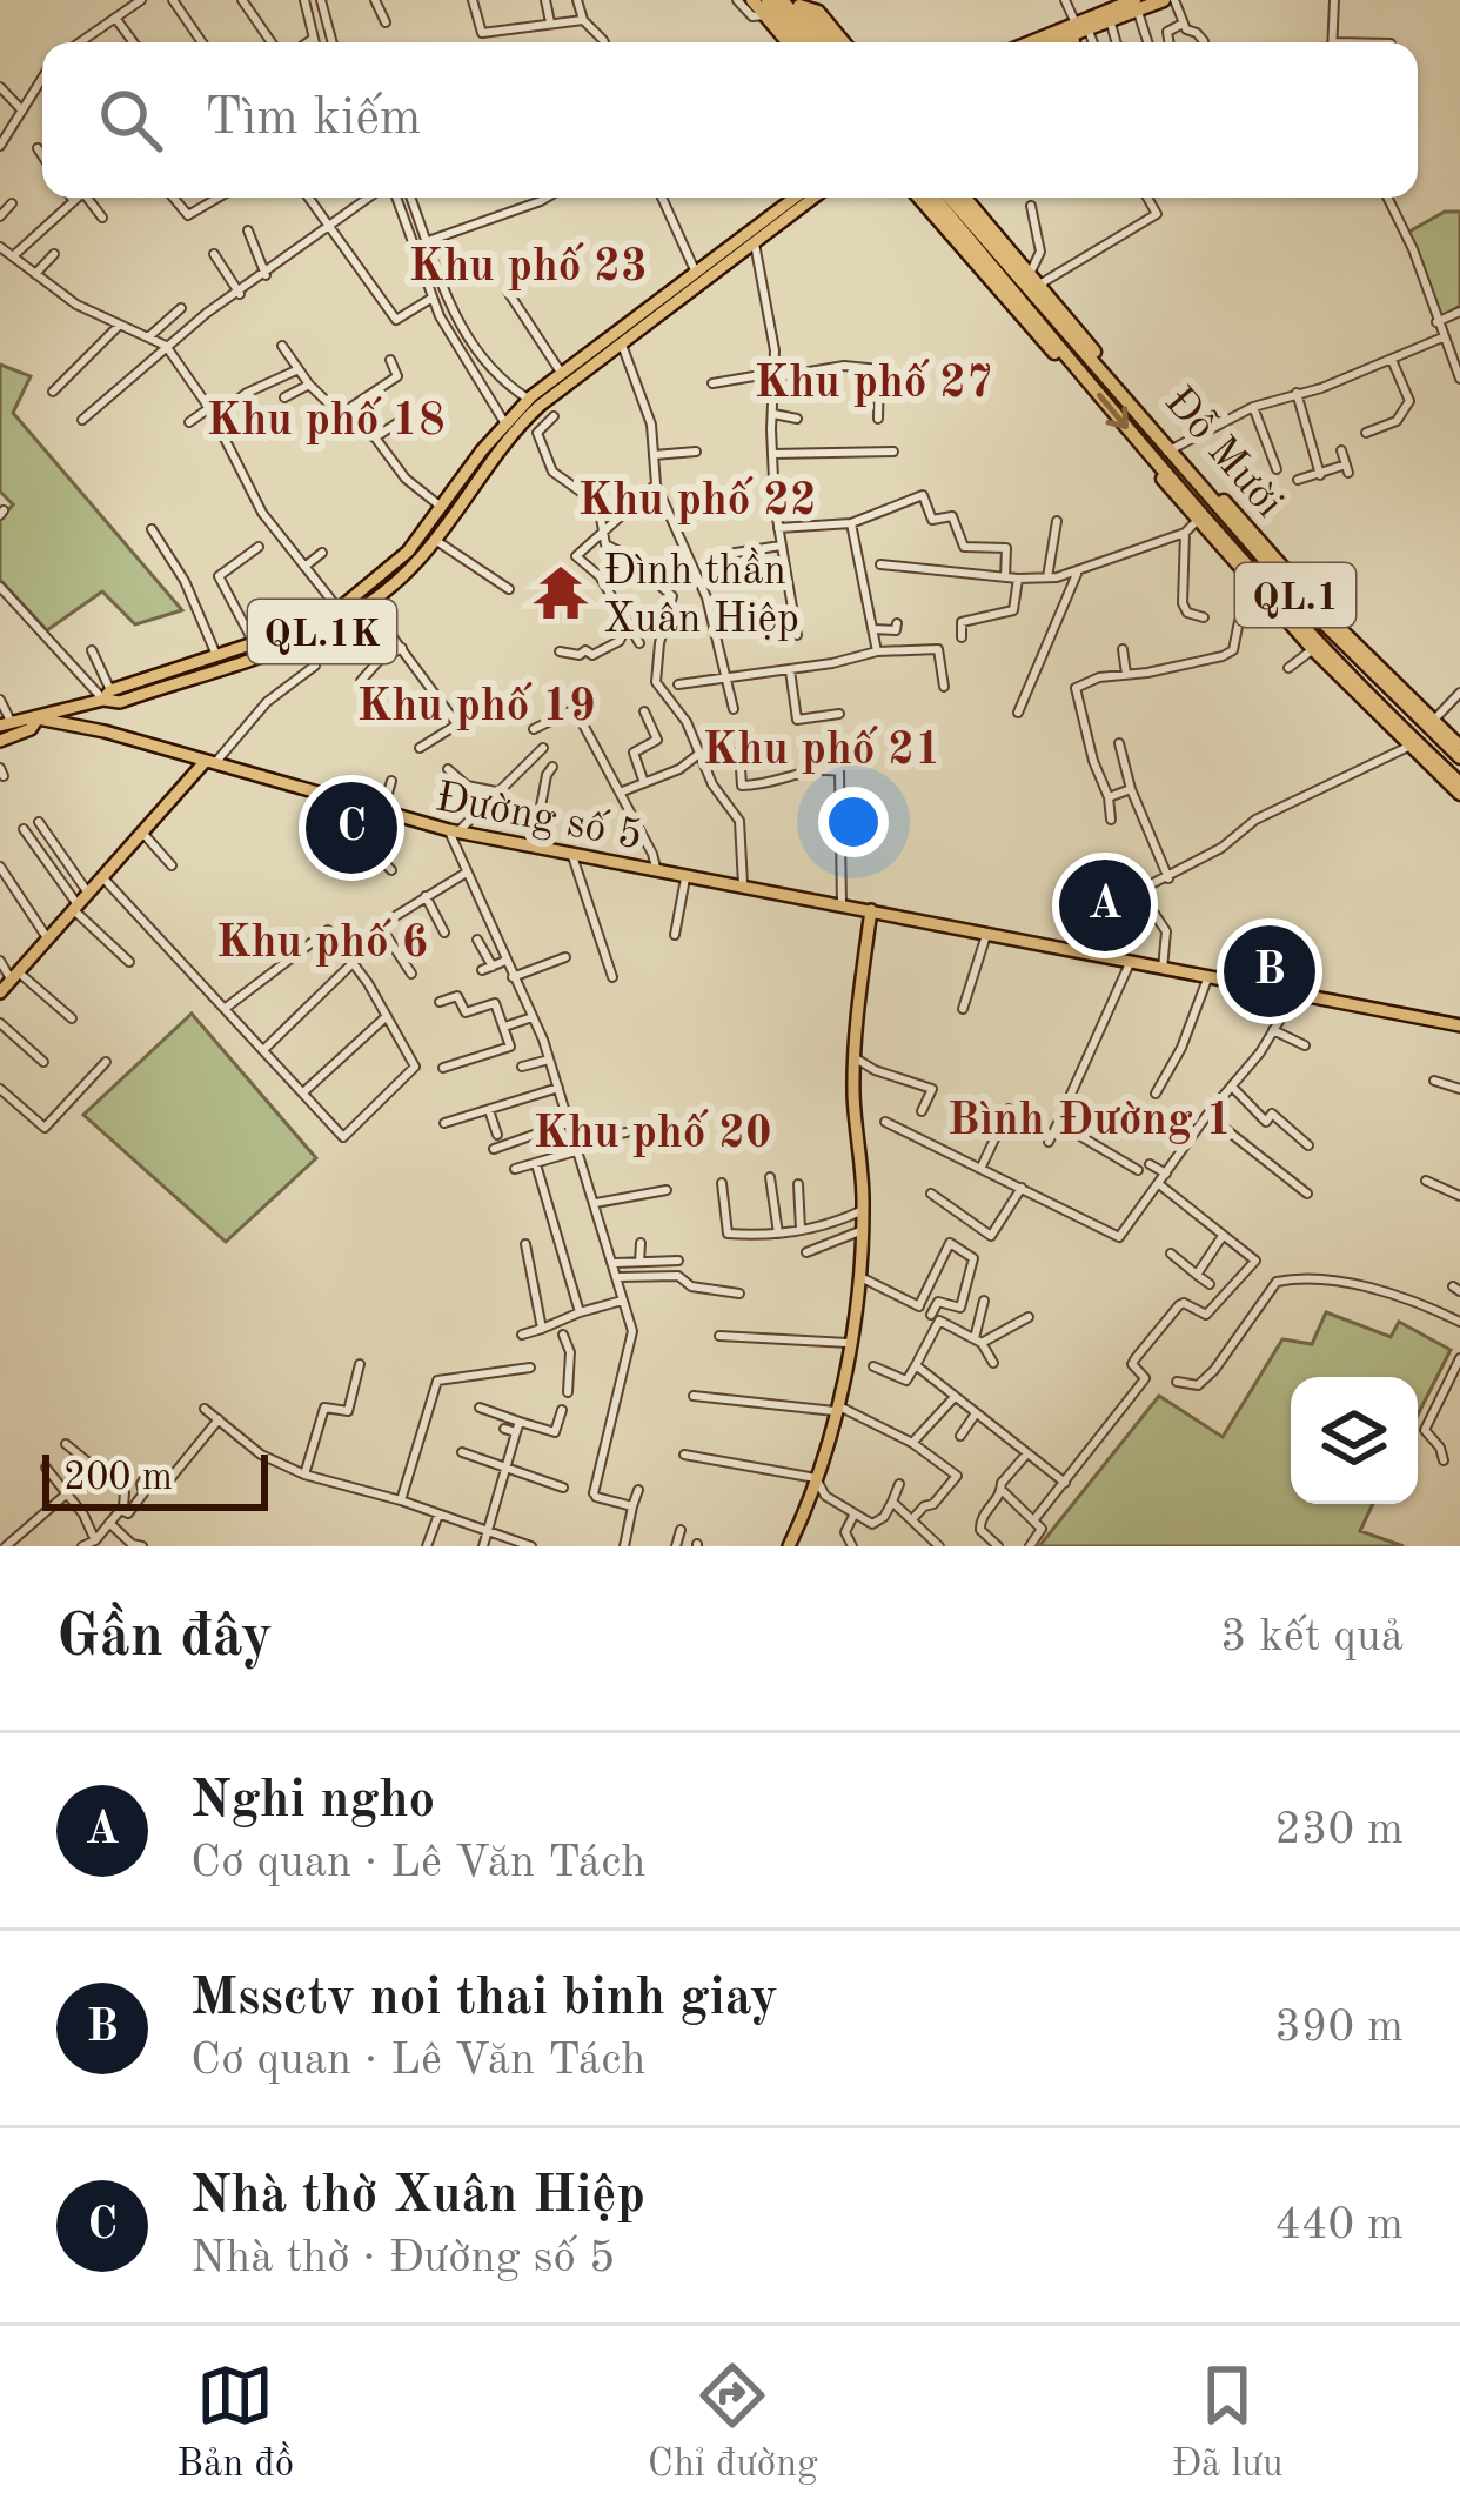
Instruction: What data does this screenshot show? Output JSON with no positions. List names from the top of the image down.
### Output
{
  "streets": {
    "highway": ["Đỗ Mười", "QL.1"],
    "main road": ["QL.1K", "Đường số 5"]
  },
  "crossings": [
    ["Đỗ Mười", "QL.1"],
    ["QL.1K", "Đường số 5"]
  ],
  "districts": [
    "Khu phố 23",
    "Khu phố 27",
    "Khu phố 18",
    "Khu phố 22",
    "Khu phố 19",
    "Khu phố 21",
    "Khu phố 6",
    "Bình Đường 1",
    "Khu phố 20"
  ],
  "places": {
    "temple": ["Đình thần Xuân Hiệp"]
  },
  "scale_bar": "200 m",
  "page": {
    "search": "Tìm kiếm",
    "pins": ["C", "A", "B"],
    "scale": "200 m",
    "heading": ["Gần đây", "3 kết quả"],
    "list": [
      {
        "mark": "A",
        "name": "Nghi ngho",
        "note": "Cơ quan · Lê Văn Tách",
        "value": "230 m"
      },
      {
        "mark": "B",
        "name": "Mssctv noi thai binh giay",
        "note": "Cơ quan · Lê Văn Tách",
        "value": "390 m"
      },
      {
        "mark": "C",
        "name": "Nhà thờ Xuân Hiệp",
        "note": "Nhà thờ · Đường số 5",
        "value": "440 m"
      }
    ],
    "nav": ["Bản đồ", "Chỉ đường", "Đã lưu"]
  }
}
